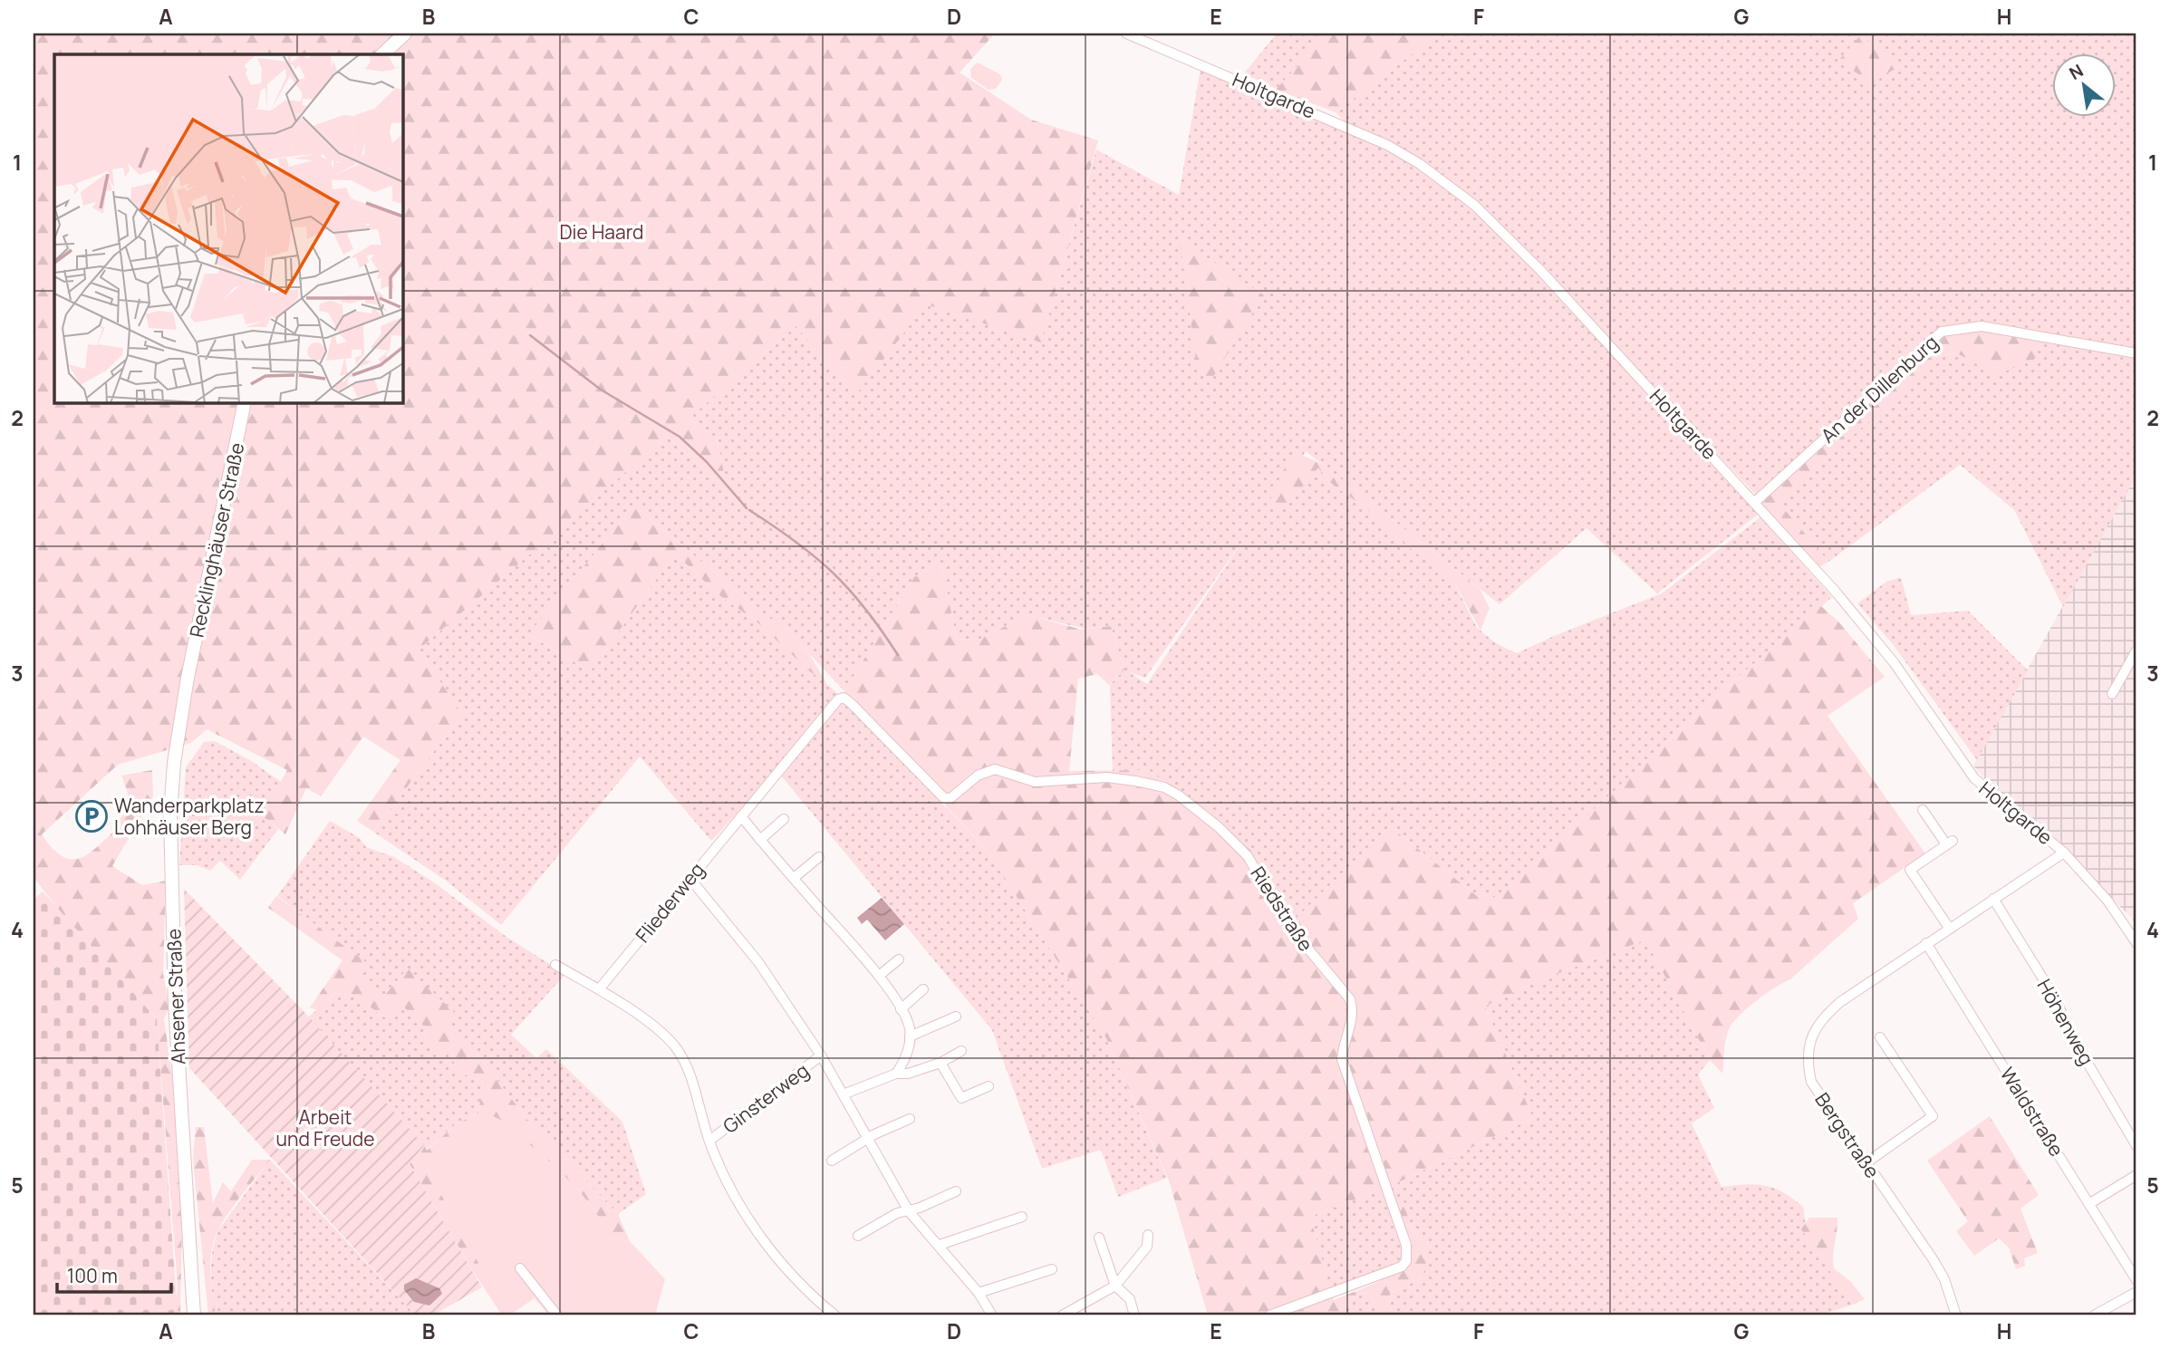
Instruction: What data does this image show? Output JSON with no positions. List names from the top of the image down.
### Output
{
  "streets": {
    "main road": ["Recklinghäuser Straße", "Ahsener Straße"],
    "street": [
      "Holtgarde",
      "An der Dillenburg",
      "Fliederweg",
      "Riedstraße",
      "Höhenweg",
      "Ginsterweg",
      "Waldstraße",
      "Bergstraße"
    ]
  },
  "crossings": [
    ["Holtgarde", "An der Dillenburg"],
    ["Holtgarde", "Bergstraße"],
    ["Recklinghäuser Straße", "Ahsener Straße"],
    ["Fliederweg", "Riedstraße"],
    ["Höhenweg", "Bergstraße"],
    ["Waldstraße", "Bergstraße"]
  ],
  "parks": ["Die Haard", "Arbeit und Freude"],
  "places": {
    "parking": ["Wanderparkplatz Lohhäuser Berg"]
  },
  "scale_bar": "100 m",
  "north": "top left",
  "grid": {
    "columns": [
      "A",
      "B",
      "C",
      "D",
      "E",
      "F",
      "G",
      "H"
    ],
    "rows": [
      "1",
      "2",
      "3",
      "4",
      "5"
    ]
  }
}
